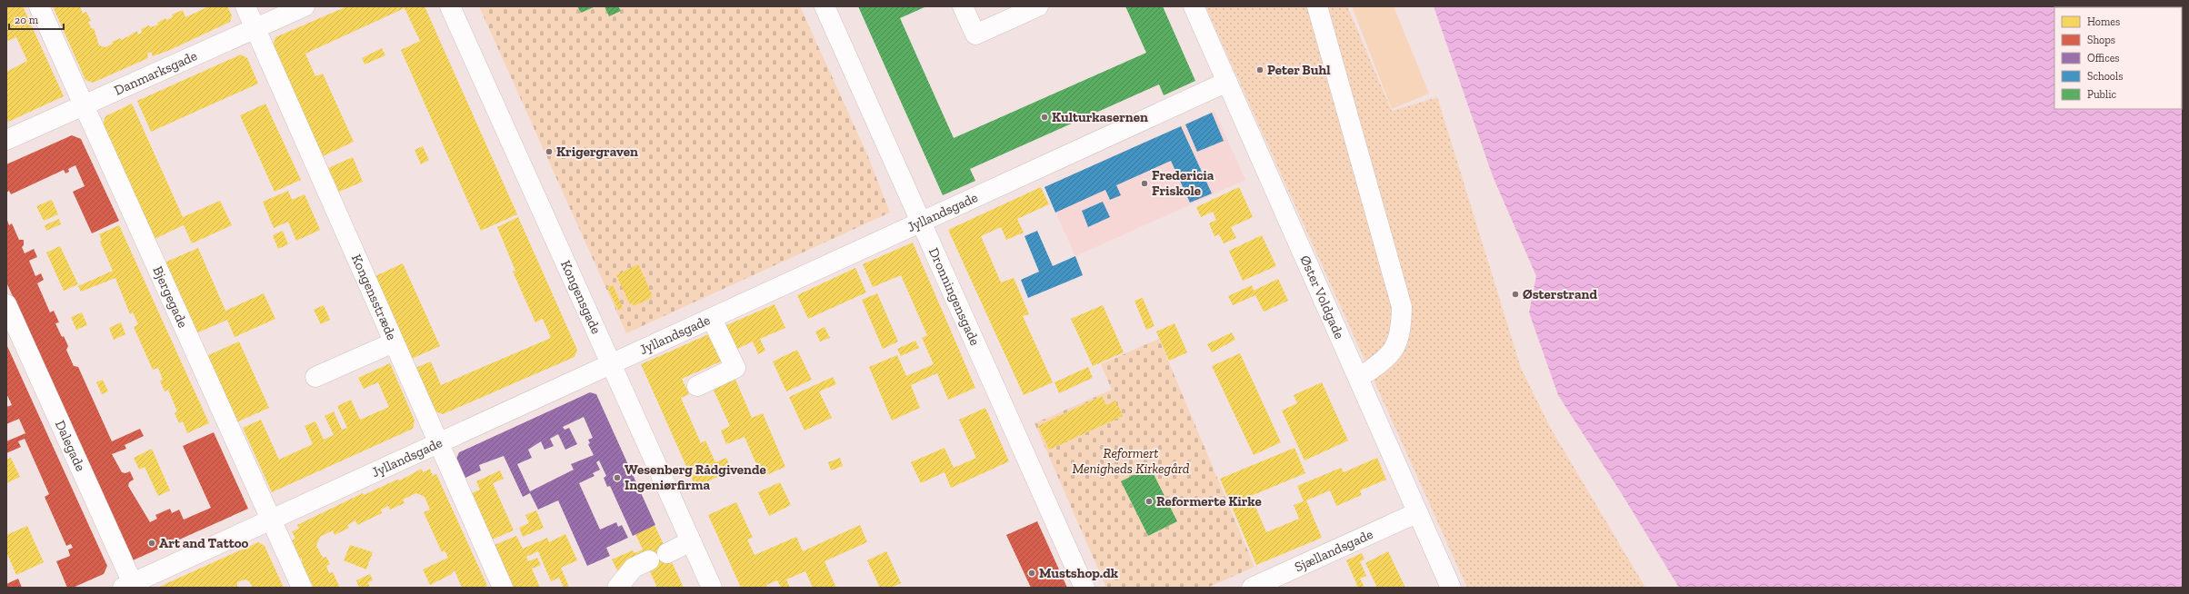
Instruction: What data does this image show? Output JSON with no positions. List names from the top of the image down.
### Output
{
  "streets": {
    "street": [
      "Danmarksgade",
      "Jyllandsgade",
      "Bjergegade",
      "Kongensstræde",
      "Kongensgade",
      "Dronningensgade",
      "Øster Voldgade",
      "Dalegade",
      "Sjællandsgade"
    ]
  },
  "crossings": [
    ["Danmarksgade", "Bjergegade"],
    ["Danmarksgade", "Kongensstræde"],
    ["Jyllandsgade", "Bjergegade"],
    ["Jyllandsgade", "Kongensstræde"],
    ["Jyllandsgade", "Kongensgade"],
    ["Jyllandsgade", "Dronningensgade"],
    ["Jyllandsgade", "Øster Voldgade"],
    ["Jyllandsgade", "Dalegade"],
    ["Øster Voldgade", "Sjællandsgade"]
  ],
  "parks": ["Reformert Menigheds Kirkegård"],
  "places": [
    "Peter Buhl",
    "Kulturkasernen",
    "Krigergraven",
    "Fredericia Friskole",
    "Østerstrand",
    "Wesenberg Rådgivende Ingeniørfirma",
    "Reformerte Kirke",
    "Art and Tattoo",
    "Mustshop.dk"
  ],
  "legend": [
    "Homes",
    "Shops",
    "Offices",
    "Schools",
    "Public"
  ],
  "scale_bar": "20 m"
}
